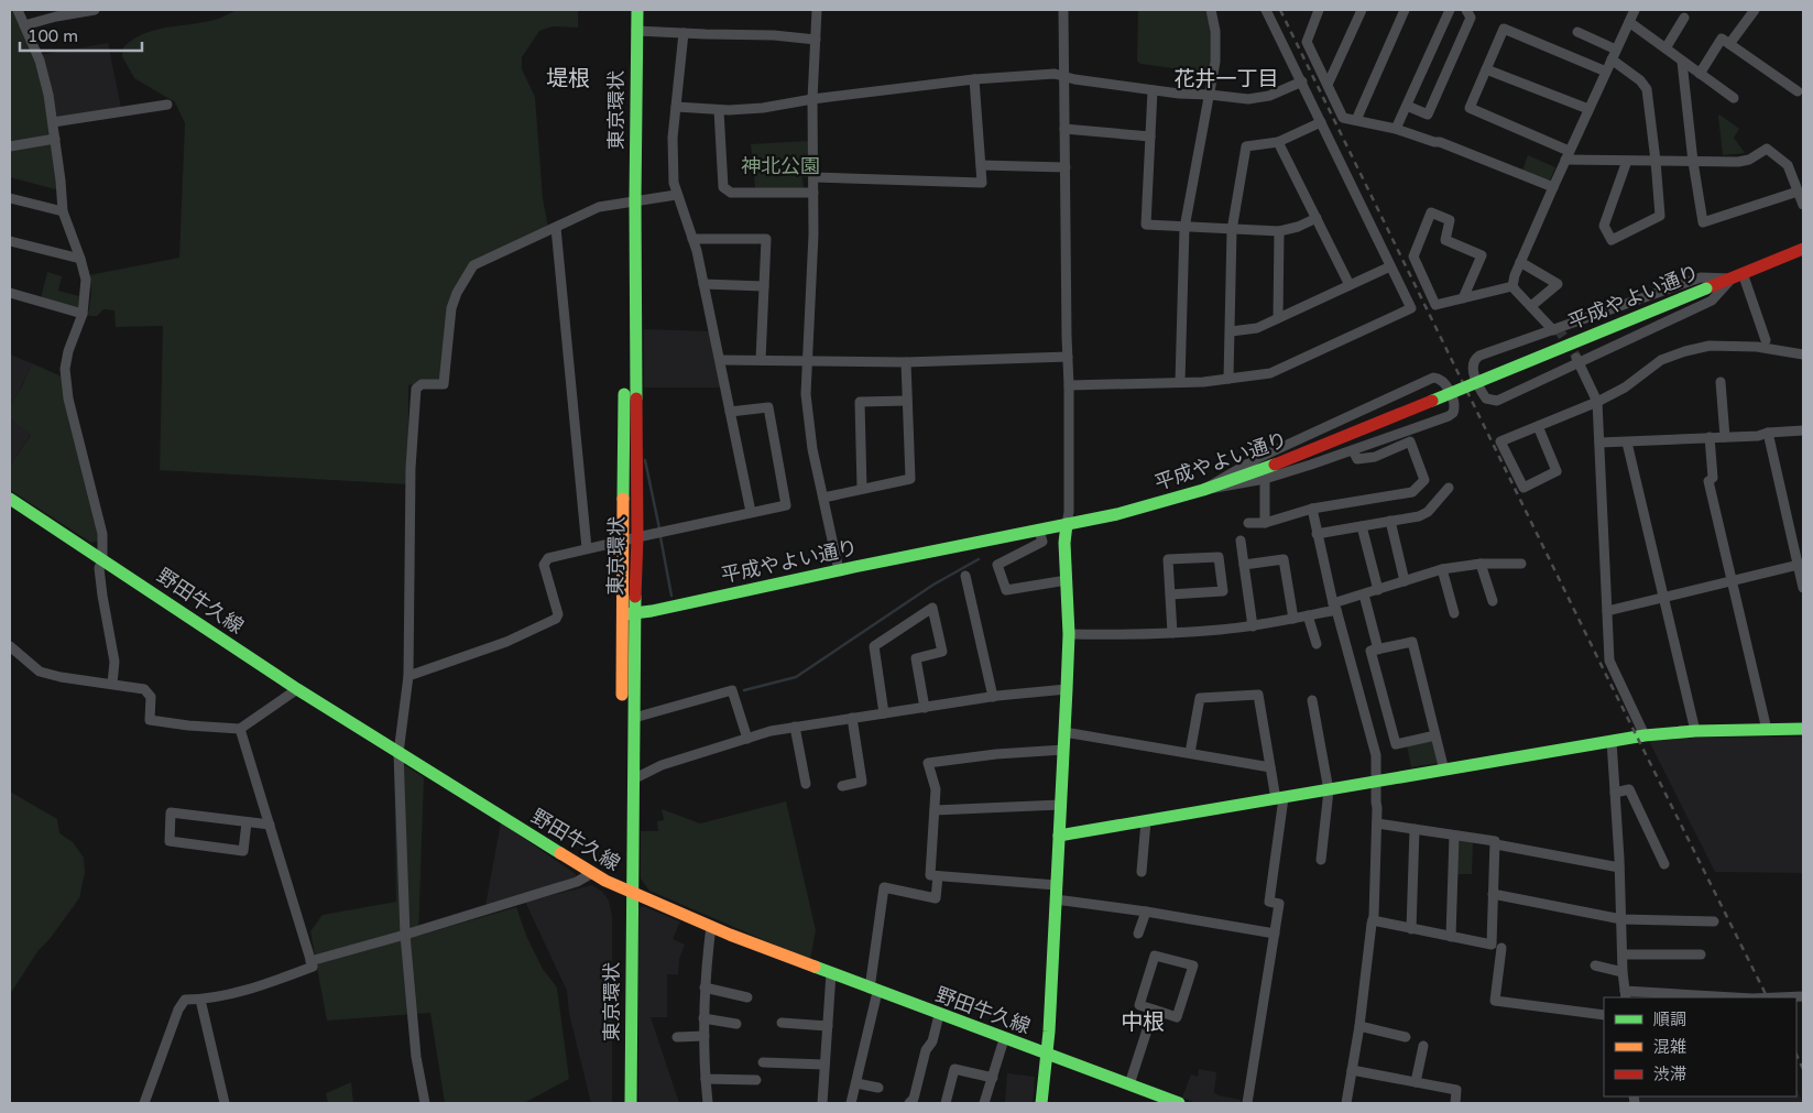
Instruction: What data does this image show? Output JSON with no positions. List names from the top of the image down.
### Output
{
  "streets": {
    "main road": ["東京環状", "平成やよい通り", "野田牛久線"]
  },
  "crossings": [
    ["東京環状", "平成やよい通り"],
    ["東京環状", "野田牛久線"]
  ],
  "districts": ["堤根", "花井一丁目", "中根"],
  "parks": ["神北公園"],
  "legend": ["順調", "混雑", "渋滞"],
  "scale_bar": "100 m"
}
